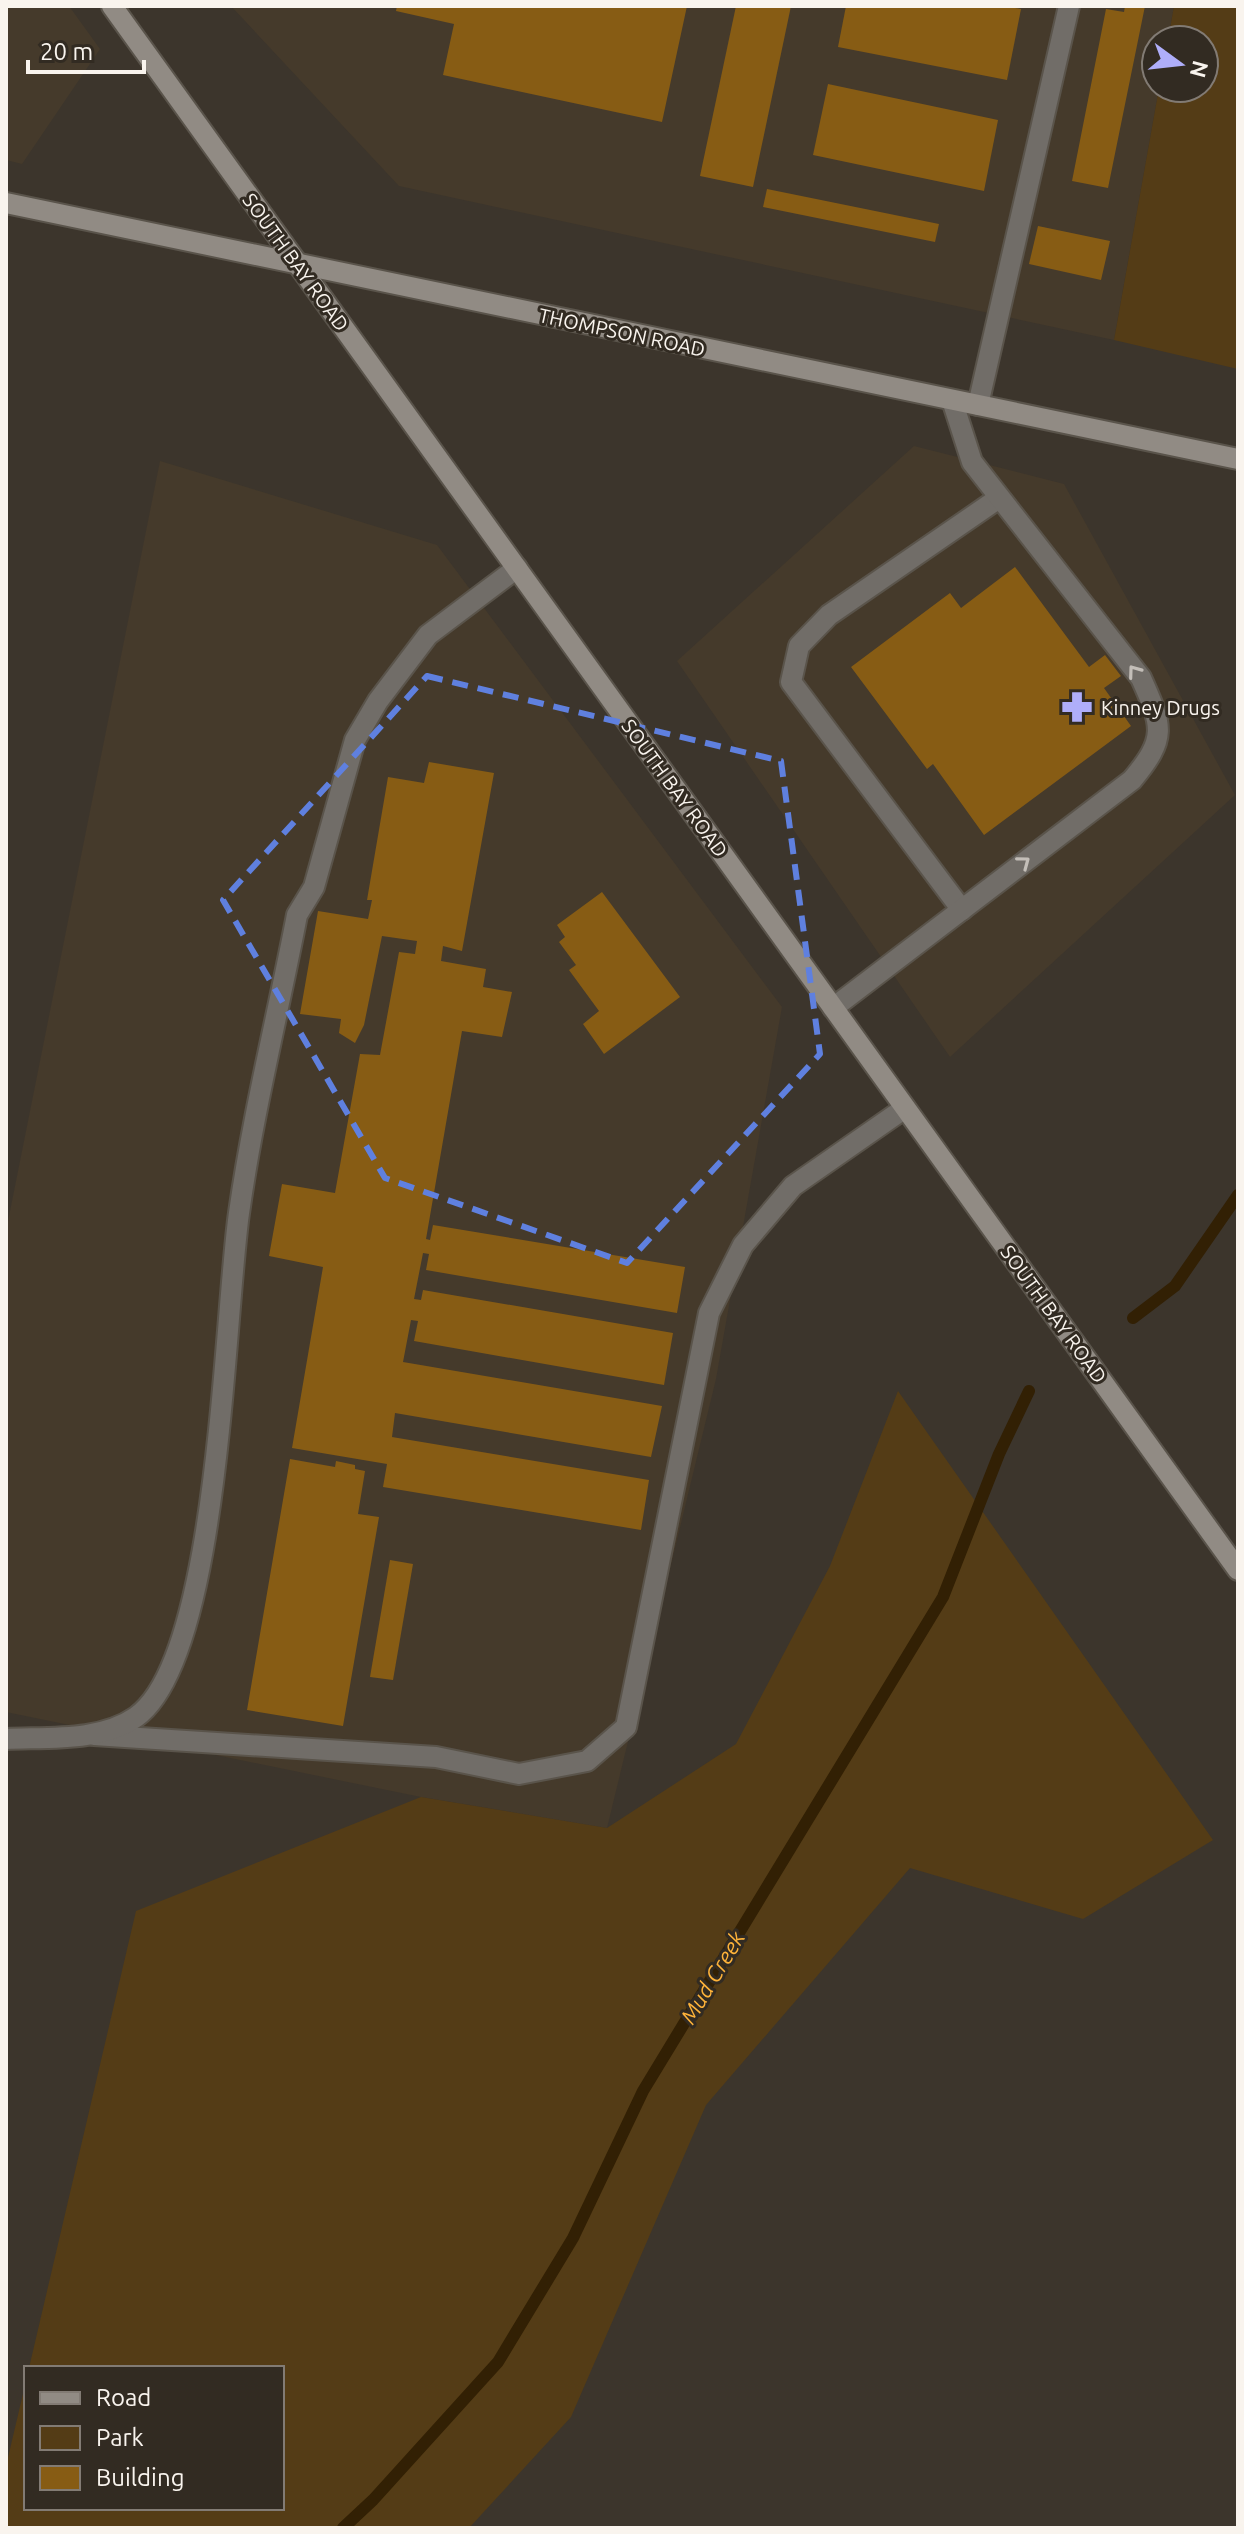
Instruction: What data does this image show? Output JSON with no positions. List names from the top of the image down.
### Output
{
  "streets": {
    "street": ["SOUTH BAY ROAD", "THOMPSON ROAD"]
  },
  "crossings": [
    ["SOUTH BAY ROAD", "THOMPSON ROAD"]
  ],
  "water": ["Mud Creek"],
  "places": {
    "pharmacy": ["Kinney Drugs"]
  },
  "legend": ["Road", "Park", "Building"],
  "scale_bar": "20 m",
  "north": "right"
}
